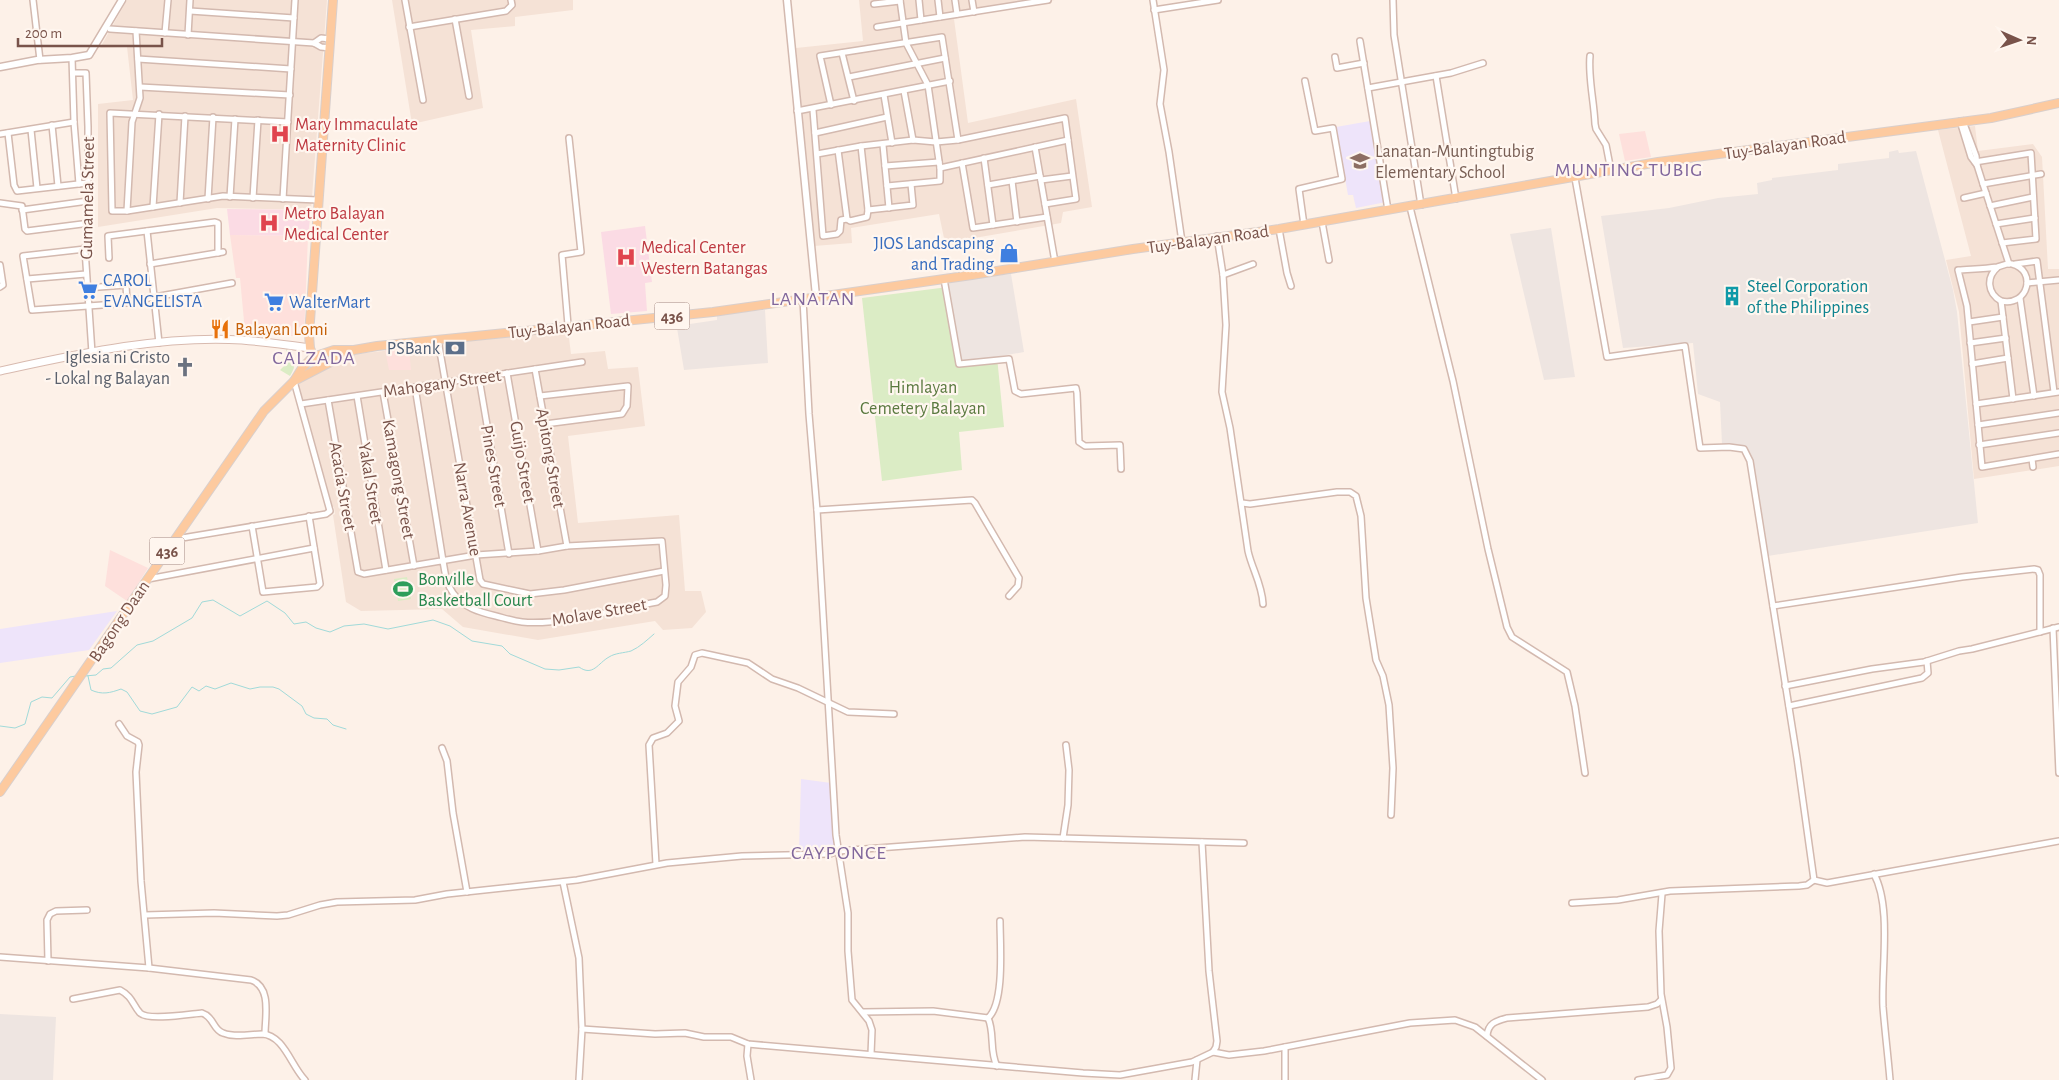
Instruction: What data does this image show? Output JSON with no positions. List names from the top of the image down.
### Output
{
  "streets": {
    "main road": ["Tuy-Balayan Road", "436", "Bagong Daan"],
    "street": [
      "Gumamela Street",
      "Mahogany Street",
      "Apitong Street",
      "Guijo Street",
      "Pines Street",
      "Kamagong Street",
      "Yakal Street",
      "Acacia Street",
      "Narra Avenue",
      "Molave Street"
    ]
  },
  "crossings": [
    ["Tuy-Balayan Road", "Narra Avenue"],
    ["Tuy-Balayan Road", "Bagong Daan"],
    ["Mahogany Street", "Apitong Street"],
    ["Mahogany Street", "Guijo Street"],
    ["Mahogany Street", "Pines Street"],
    ["Mahogany Street", "Kamagong Street"],
    ["Mahogany Street", "Yakal Street"],
    ["Mahogany Street", "Acacia Street"],
    ["Mahogany Street", "Narra Avenue"],
    ["Mahogany Street", "Molave Street"],
    ["Apitong Street", "Molave Street"],
    ["Yakal Street", "Acacia Street"],
    ["Narra Avenue", "Molave Street"]
  ],
  "districts": [
    "MUNTING TUBIG",
    "LANATAN",
    "CALZADA",
    "CAYPONCE"
  ],
  "parks": ["Himlayan Cemetery Balayan"],
  "places": {
    "hospital": ["Mary Immaculate Maternity Clinic", "Metro Balayan Medical Center", "Medical Center Western Batangas"],
    "school or university": ["Lanatan-Muntingtubig Elementary School"],
    "shop": ["JIOS Landscaping and Trading"],
    "supermarket": ["CAROL EVANGELISTA", "WalterMart"],
    "building": ["Steel Corporation of the Philippines"],
    "restaurant": ["Balayan Lomi"],
    "bank": ["PSBank"],
    "church": ["Iglesia ni Cristo - Lokal ng Balayan"],
    "sports": ["Bonville Basketball Court"]
  },
  "scale_bar": "200 m",
  "north": "right"
}
